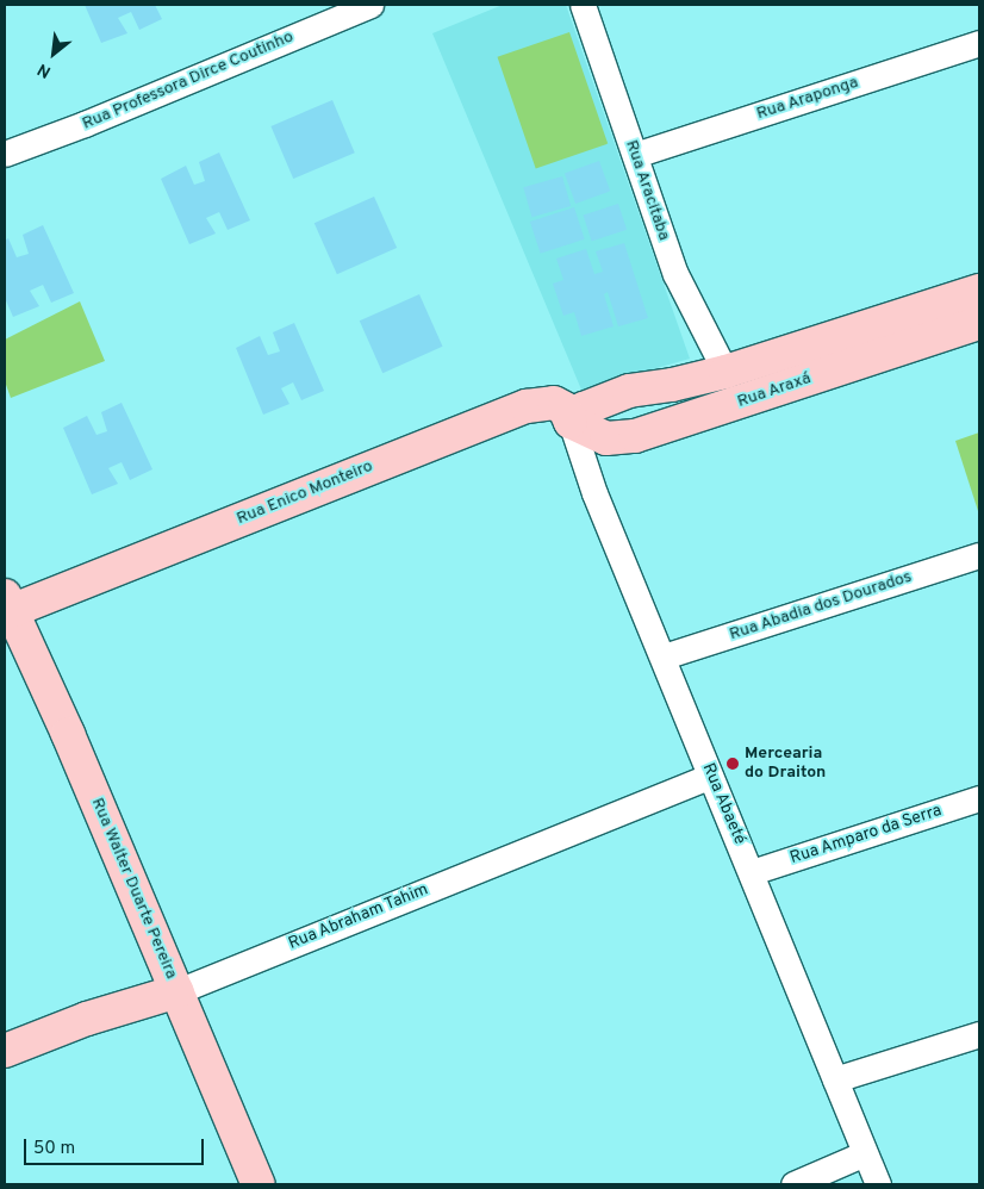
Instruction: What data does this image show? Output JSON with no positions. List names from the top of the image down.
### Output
{
  "streets": {
    "main road": [
      "Rua Araxá",
      "Rua Enico Monteiro",
      "Rua Walter Duarte Pereira",
      "Rua Abraham Tahim"
    ],
    "street": [
      "Rua Professora Dirce Coutinho",
      "Rua Araponga",
      "Rua Aracitaba",
      "Rua Abadia dos Dourados",
      "Rua Abaeté",
      "Rua Amparo da Serra"
    ]
  },
  "crossings": [
    ["Rua Araponga", "Rua Aracitaba"],
    ["Rua Aracitaba", "Rua Araxá"],
    ["Rua Araxá", "Rua Enico Monteiro"],
    ["Rua Araxá", "Rua Abaeté"],
    ["Rua Enico Monteiro", "Rua Abaeté"],
    ["Rua Enico Monteiro", "Rua Walter Duarte Pereira"],
    ["Rua Abadia dos Dourados", "Rua Abaeté"],
    ["Rua Abaeté", "Rua Amparo da Serra"],
    ["Rua Abaeté", "Rua Abraham Tahim"],
    ["Rua Walter Duarte Pereira", "Rua Abraham Tahim"]
  ],
  "places": ["Mercearia do Draiton"],
  "scale_bar": "50 m",
  "north": "bottom left"
}
